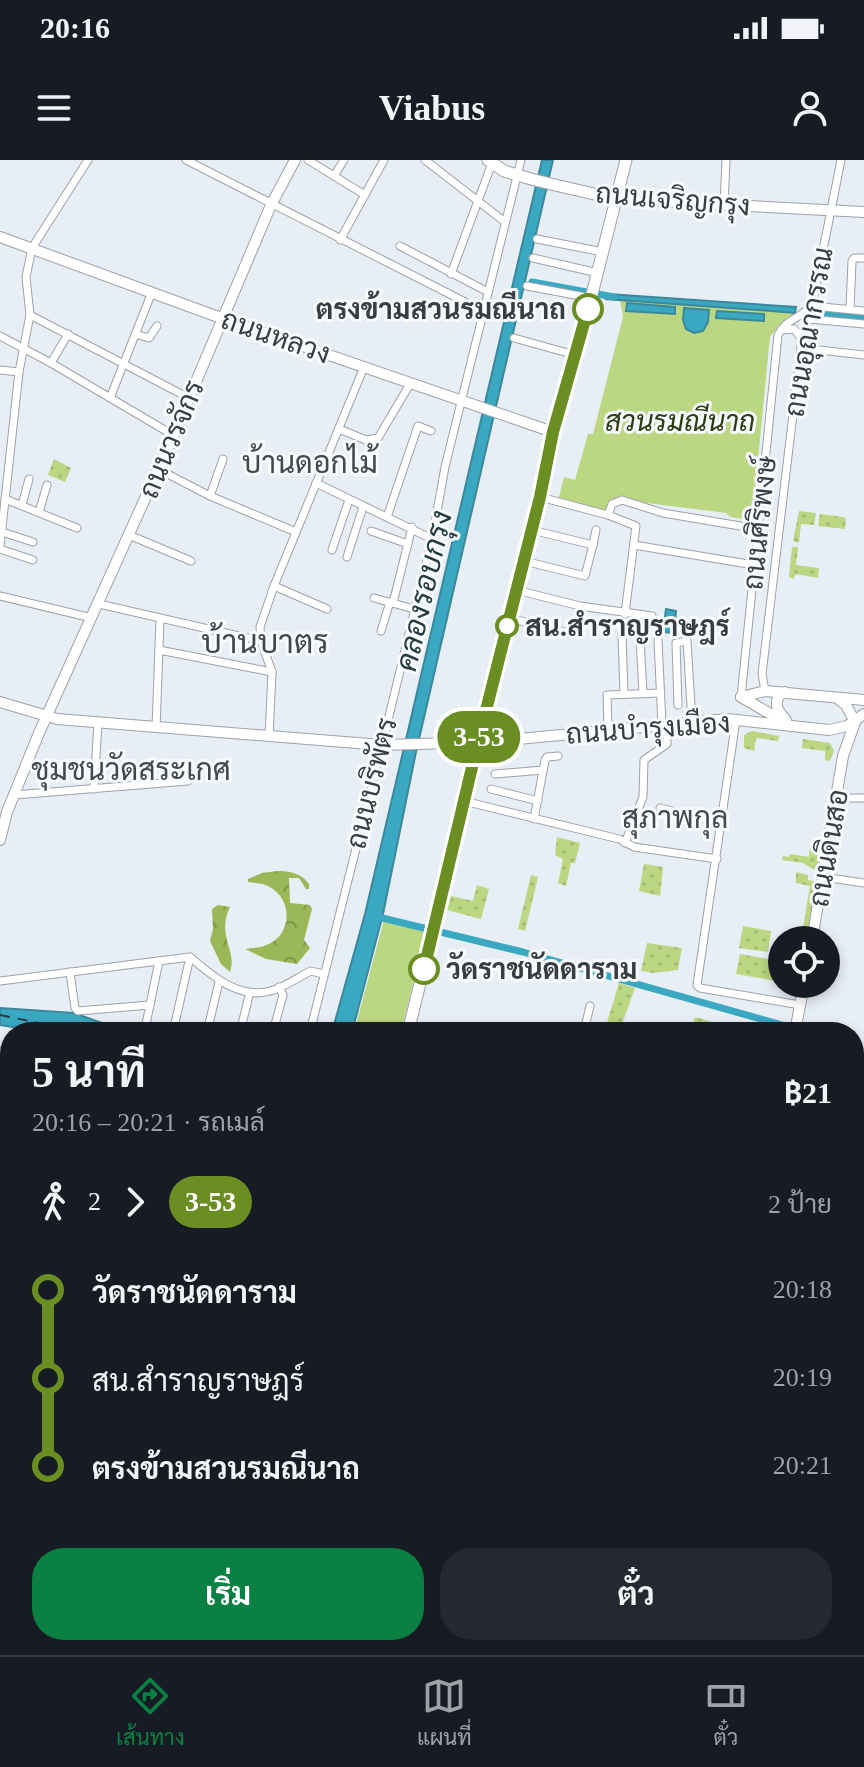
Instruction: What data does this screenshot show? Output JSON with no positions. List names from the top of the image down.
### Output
{
  "streets": {
    "main road": [
      "ถนนเจริญกรุง",
      "ถนนหลวง",
      "ถนนวรจักร",
      "ถนนศิริพงษ์",
      "ถนนบำรุงเมือง",
      "ถนนดินสอ"
    ],
    "street": ["ถนนอุณากรรณ", "ถนนบริพัตร"]
  },
  "crossings": [
    ["ถนนเจริญกรุง", "ถนนอุณากรรณ"],
    ["ถนนเจริญกรุง", "ถนนบริพัตร"],
    ["ถนนอุณากรรณ", "ถนนบำรุงเมือง"],
    ["ถนนหลวง", "ถนนวรจักร"],
    ["ถนนหลวง", "ถนนบริพัตร"],
    ["ถนนวรจักร", "ถนนบำรุงเมือง"],
    ["ถนนศิริพงษ์", "ถนนบำรุงเมือง"],
    ["ถนนบำรุงเมือง", "ถนนบริพัตร"],
    ["ถนนบำรุงเมือง", "ถนนดินสอ"]
  ],
  "districts": [
    "บ้านดอกไม้",
    "บ้านบาตร",
    "ชุมชนวัดสระเกศ",
    "สุภาพกุล"
  ],
  "water": ["คลองรอบกรุง"],
  "parks": ["สวนรมณีนาถ"],
  "places": ["ตรงข้ามสวนรมณีนาถ", "สน.สำราญราษฎร์", "วัดราชนัดดาราม"],
  "lines": ["bus line 3-53"],
  "page": {
    "status": "20:16",
    "header": "Viabus",
    "on_map": "3-53",
    "heading": ["5 นาที", "20:16 – 20:21 · รถเมล์", "฿21"],
    "legs": ["2", "3-53", "2 ป้าย"],
    "list": [
      {
        "name": "วัดราชนัดดาราม",
        "value": "20:18"
      },
      {
        "name": "สน.สำราญราษฎร์",
        "value": "20:19"
      },
      {
        "name": "ตรงข้ามสวนรมณีนาถ",
        "value": "20:21"
      }
    ],
    "buttons": ["เริ่ม", "ตั๋ว"],
    "tabs": ["เส้นทาง", "แผนที่", "ตั๋ว"]
  }
}
